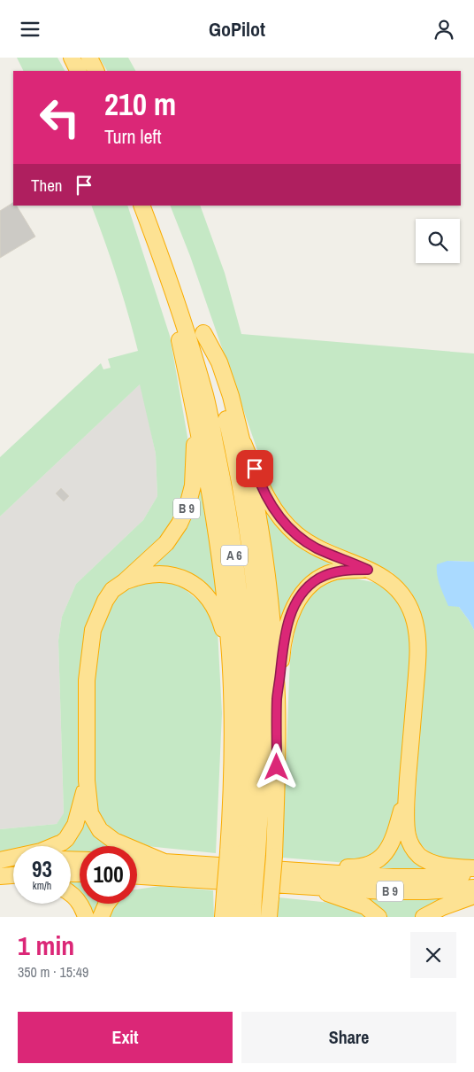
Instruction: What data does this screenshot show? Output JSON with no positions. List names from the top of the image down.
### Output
{
  "streets": {
    "highway": ["B 9", "A 6"]
  },
  "page": {
    "header": "GoPilot",
    "turn": ["210 m", "Turn left"],
    "then": "Then",
    "speed": "93 km/h",
    "limit": "100",
    "heading": ["1 min", "350 m · 15:49"],
    "buttons": ["Exit", "Share"]
  }
}
